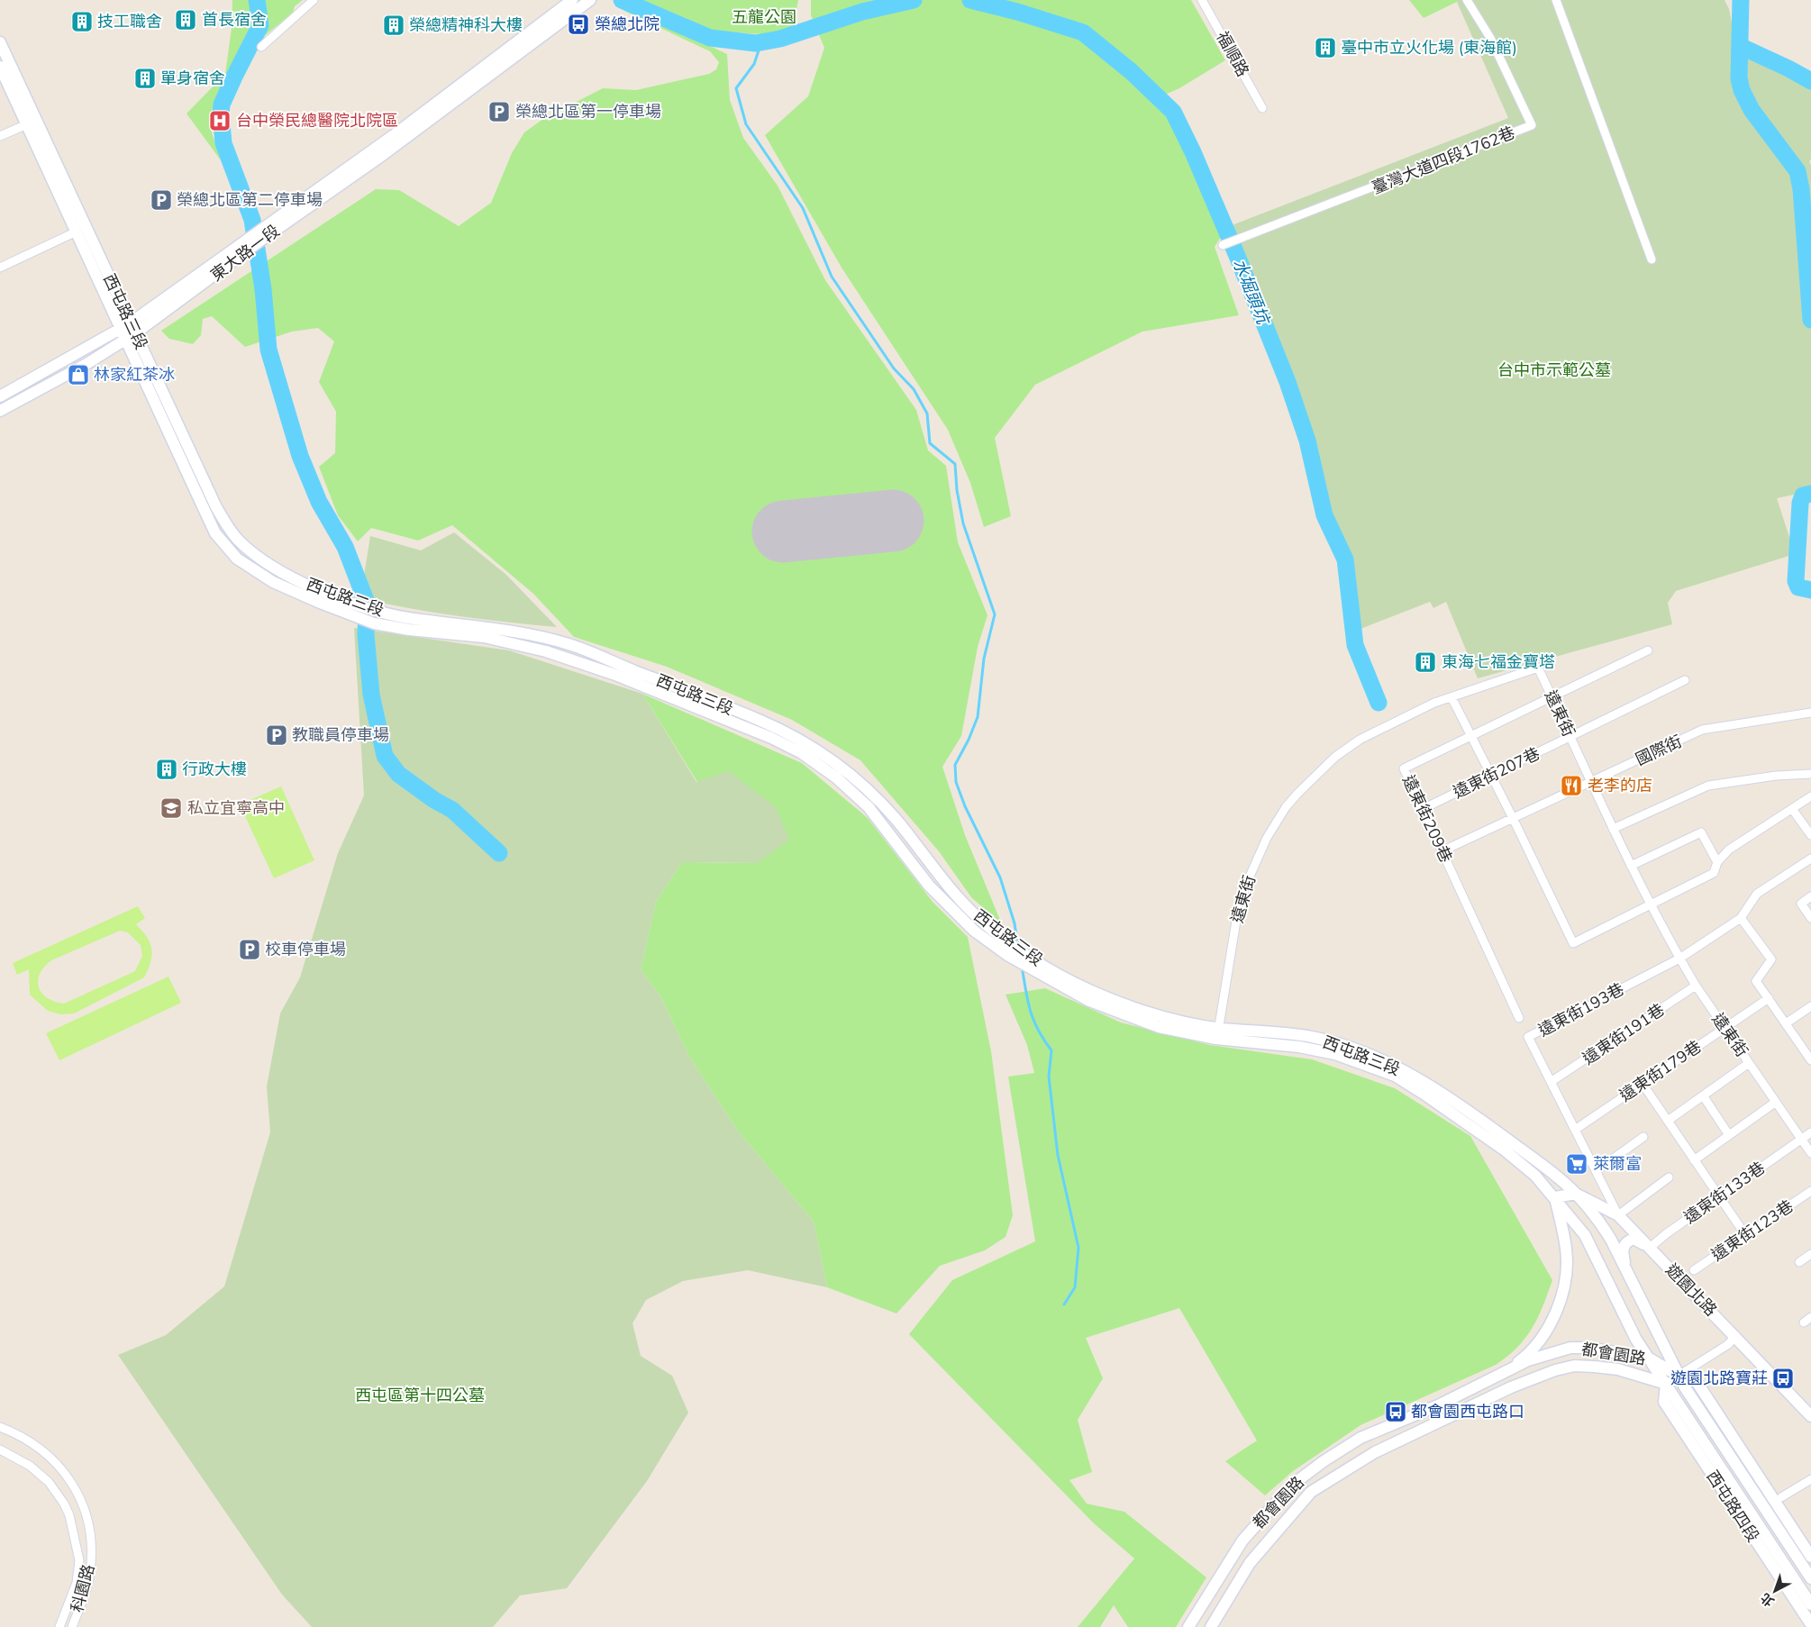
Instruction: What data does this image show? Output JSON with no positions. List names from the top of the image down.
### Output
{
  "streets": {
    "street": [
      "福順路",
      "臺灣大道四段1762巷",
      "東大路一段",
      "西屯路三段",
      "遠東街",
      "國際街",
      "遠東街207巷",
      "遠東街209巷",
      "遠東街193巷",
      "遠東街191巷",
      "遠東街179巷",
      "遠東街133巷",
      "遠東街123巷",
      "遊園北路",
      "都會園路",
      "西屯路四段",
      "科園路"
    ]
  },
  "crossings": [
    ["東大路一段", "西屯路三段"],
    ["西屯路三段", "遠東街"],
    ["西屯路三段", "遊園北路"],
    ["西屯路三段", "西屯路四段"],
    ["遠東街", "國際街"],
    ["遠東街", "遠東街207巷"],
    ["遠東街", "遠東街209巷"],
    ["遠東街", "遠東街193巷"],
    ["遠東街", "遠東街191巷"],
    ["遠東街", "遠東街179巷"],
    ["遠東街", "遠東街133巷"],
    ["國際街", "遠東街209巷"],
    ["遠東街207巷", "遠東街209巷"],
    ["遠東街193巷", "遠東街191巷"],
    ["遠東街133巷", "遊園北路"],
    ["遊園北路", "西屯路四段"],
    ["都會園路", "西屯路四段"]
  ],
  "water": ["水堀頭坑"],
  "parks": ["五龍公園", "台中市示範公墓", "西屯區第十四公墓"],
  "places": {
    "building": [
      "首長宿舍",
      "技工職舍",
      "榮總精神科大樓",
      "臺中市立火化場 (東海館)",
      "單身宿舍",
      "東海七福金寶塔",
      "行政大樓"
    ],
    "bus stop": ["榮總北院", "遊園北路寶莊", "都會園西屯路口"],
    "parking": [
      "榮總北區第一停車場",
      "榮總北區第二停車場",
      "教職員停車場",
      "校車停車場"
    ],
    "hospital": ["台中榮民總醫院北院區"],
    "shop": ["林家紅茶冰"],
    "restaurant": ["老李的店"],
    "school or university": ["私立宜寧高中"],
    "supermarket": ["萊爾富"]
  },
  "north": "bottom left"
}
